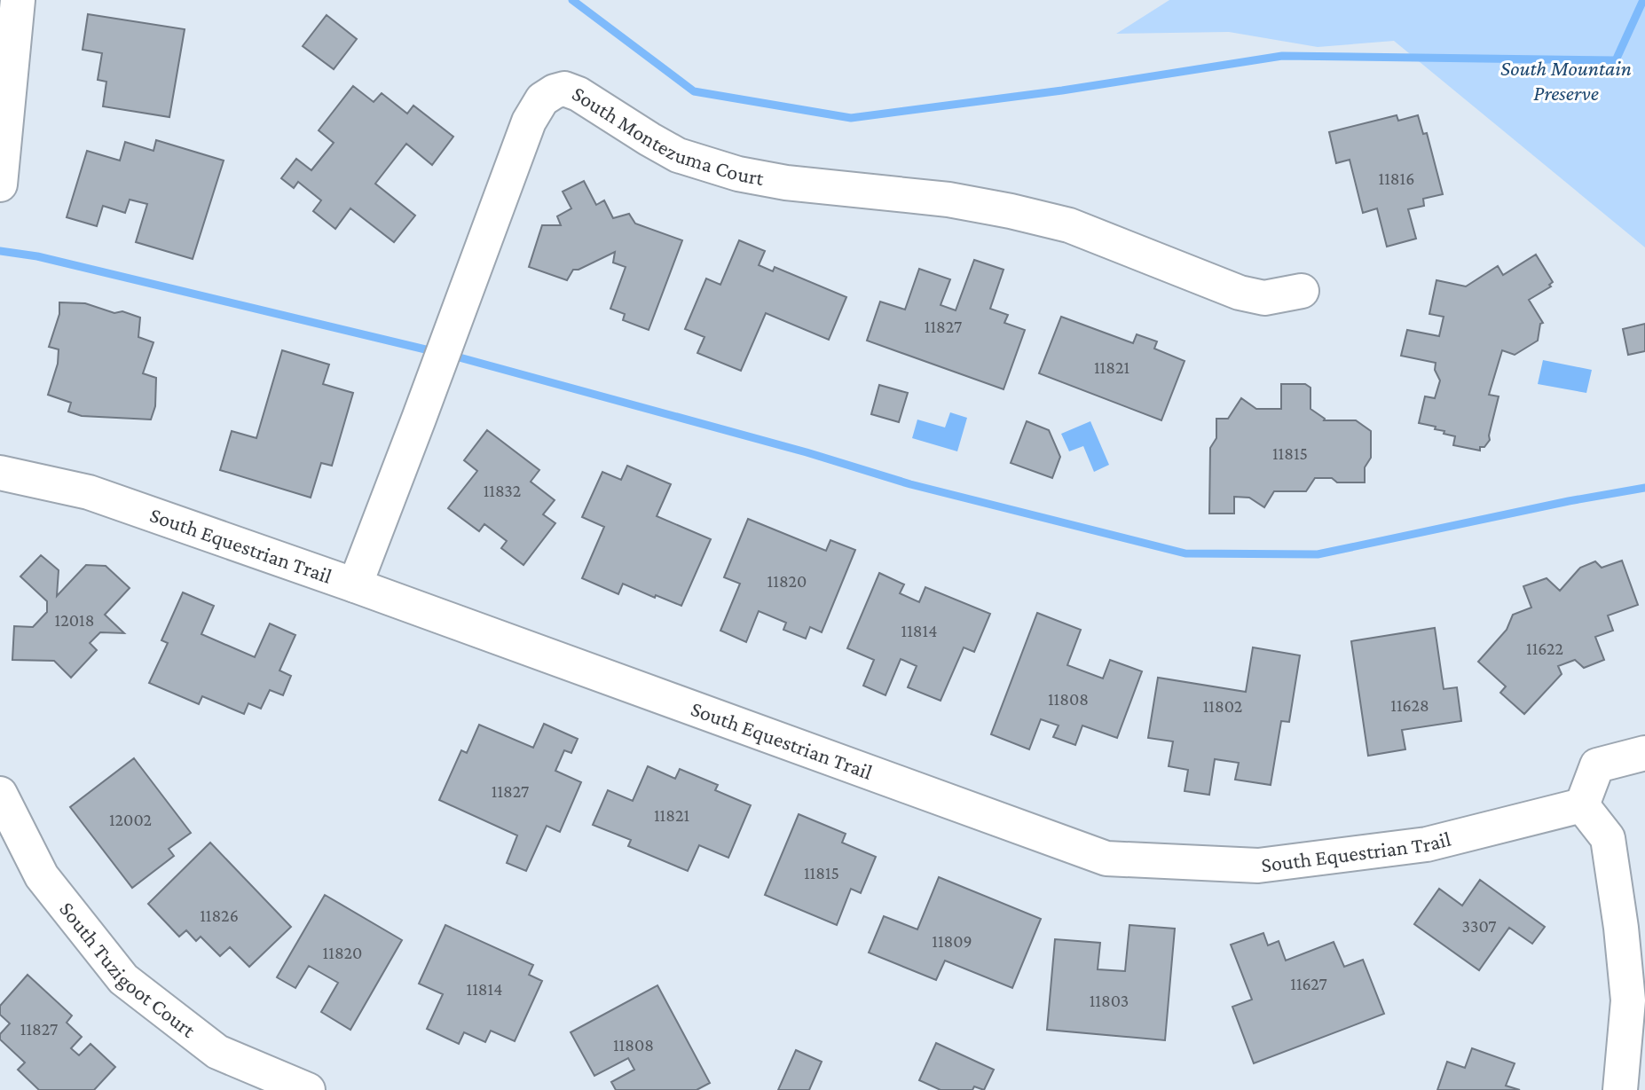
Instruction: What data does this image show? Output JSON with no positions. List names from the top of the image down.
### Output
{
  "streets": {
    "street": ["South Montezuma Court", "South Equestrian Trail", "South Tuzigoot Court"]
  },
  "crossings": [
    ["South Montezuma Court", "South Equestrian Trail"]
  ],
  "parks": ["South Mountain Preserve"],
  "house_numbers": [
    "11816",
    "11827",
    "11821",
    "11815",
    "11832",
    "11820",
    "12018",
    "11814",
    "11622",
    "11808",
    "11628",
    "11802",
    "11827",
    "11821",
    "12002",
    "11815",
    "11826",
    "3307",
    "11809",
    "11820",
    "11627",
    "11814",
    "11803",
    "11827",
    "11808"
  ]
}
